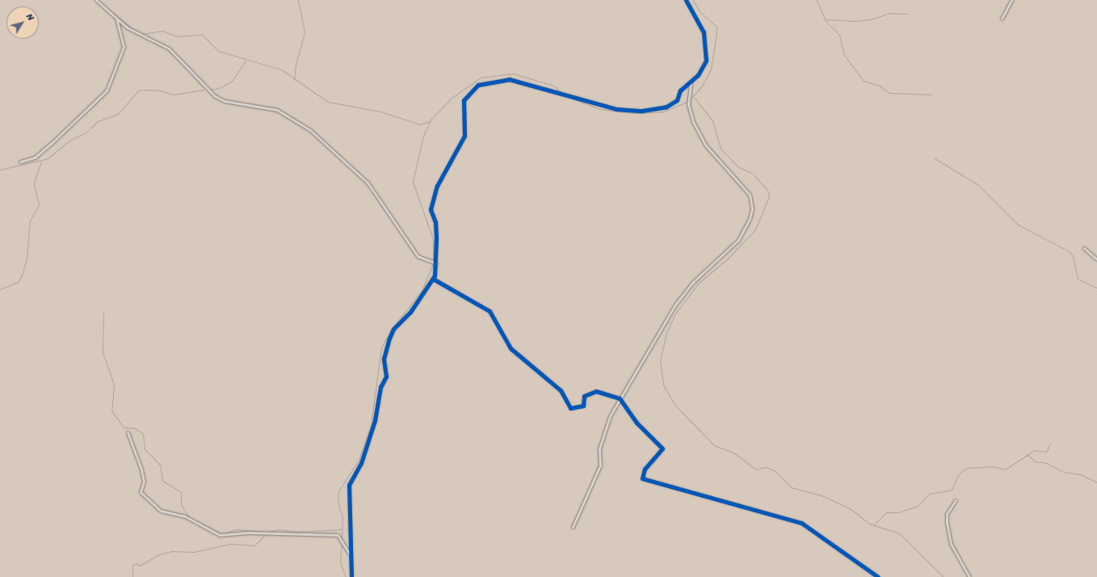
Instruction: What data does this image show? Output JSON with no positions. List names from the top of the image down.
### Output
{
  "north": "top right"
}
